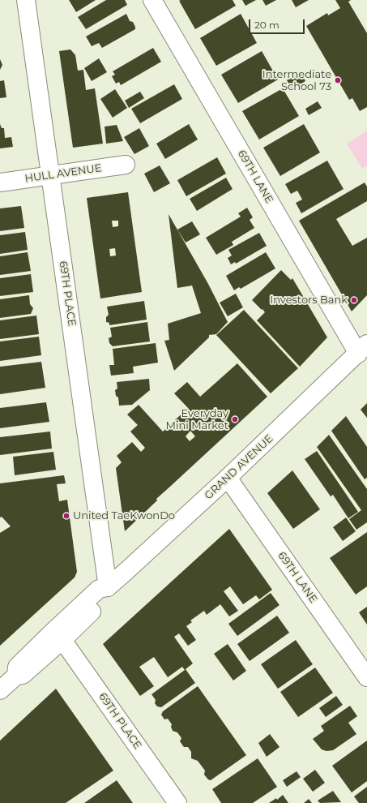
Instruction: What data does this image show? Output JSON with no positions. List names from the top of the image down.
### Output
{
  "streets": {
    "street": [
      "HULL AVENUE",
      "69TH LANE",
      "69TH PLACE",
      "GRAND AVENUE"
    ]
  },
  "crossings": [
    ["HULL AVENUE", "69TH PLACE"],
    ["69TH LANE", "GRAND AVENUE"],
    ["69TH PLACE", "GRAND AVENUE"]
  ],
  "places": [
    "Intermediate School 73",
    "Investors Bank",
    "Everyday Mini Market",
    "United TaeKwonDo"
  ],
  "scale_bar": "20 m"
}
